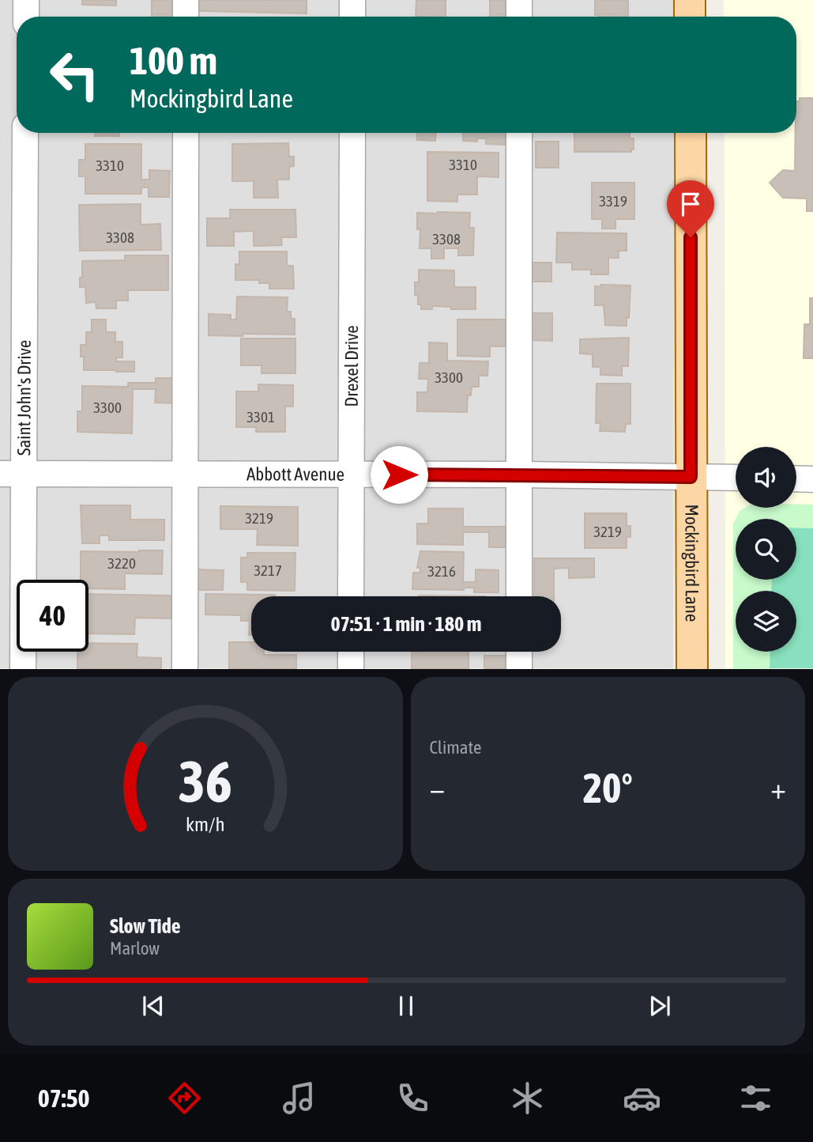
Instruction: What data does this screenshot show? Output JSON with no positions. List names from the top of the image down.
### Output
{
  "streets": {
    "main road": ["Mockingbird Lane"],
    "street": ["Drexel Drive", "Saint John's Drive", "Abbott Avenue"]
  },
  "crossings": [
    ["Drexel Drive", "Abbott Avenue"],
    ["Saint John's Drive", "Abbott Avenue"],
    ["Abbott Avenue", "Mockingbird Lane"]
  ],
  "house_numbers": [
    "3310",
    "3310",
    "3319",
    "3308",
    "3308",
    "3300",
    "3300",
    "3301",
    "3219",
    "3219",
    "3220",
    "3217",
    "3216"
  ],
  "page": {
    "turn": ["100 m", "Mockingbird Lane"],
    "limit": "40",
    "trip": "07:51 · 1 min · 180 m",
    "tile": "Climate",
    "heat": ["−", "20°", "+"],
    "song": ["Slow Tide", "Marlow"],
    "tabs": "07:50",
    "gauge": ["36", "km/h"]
  }
}
